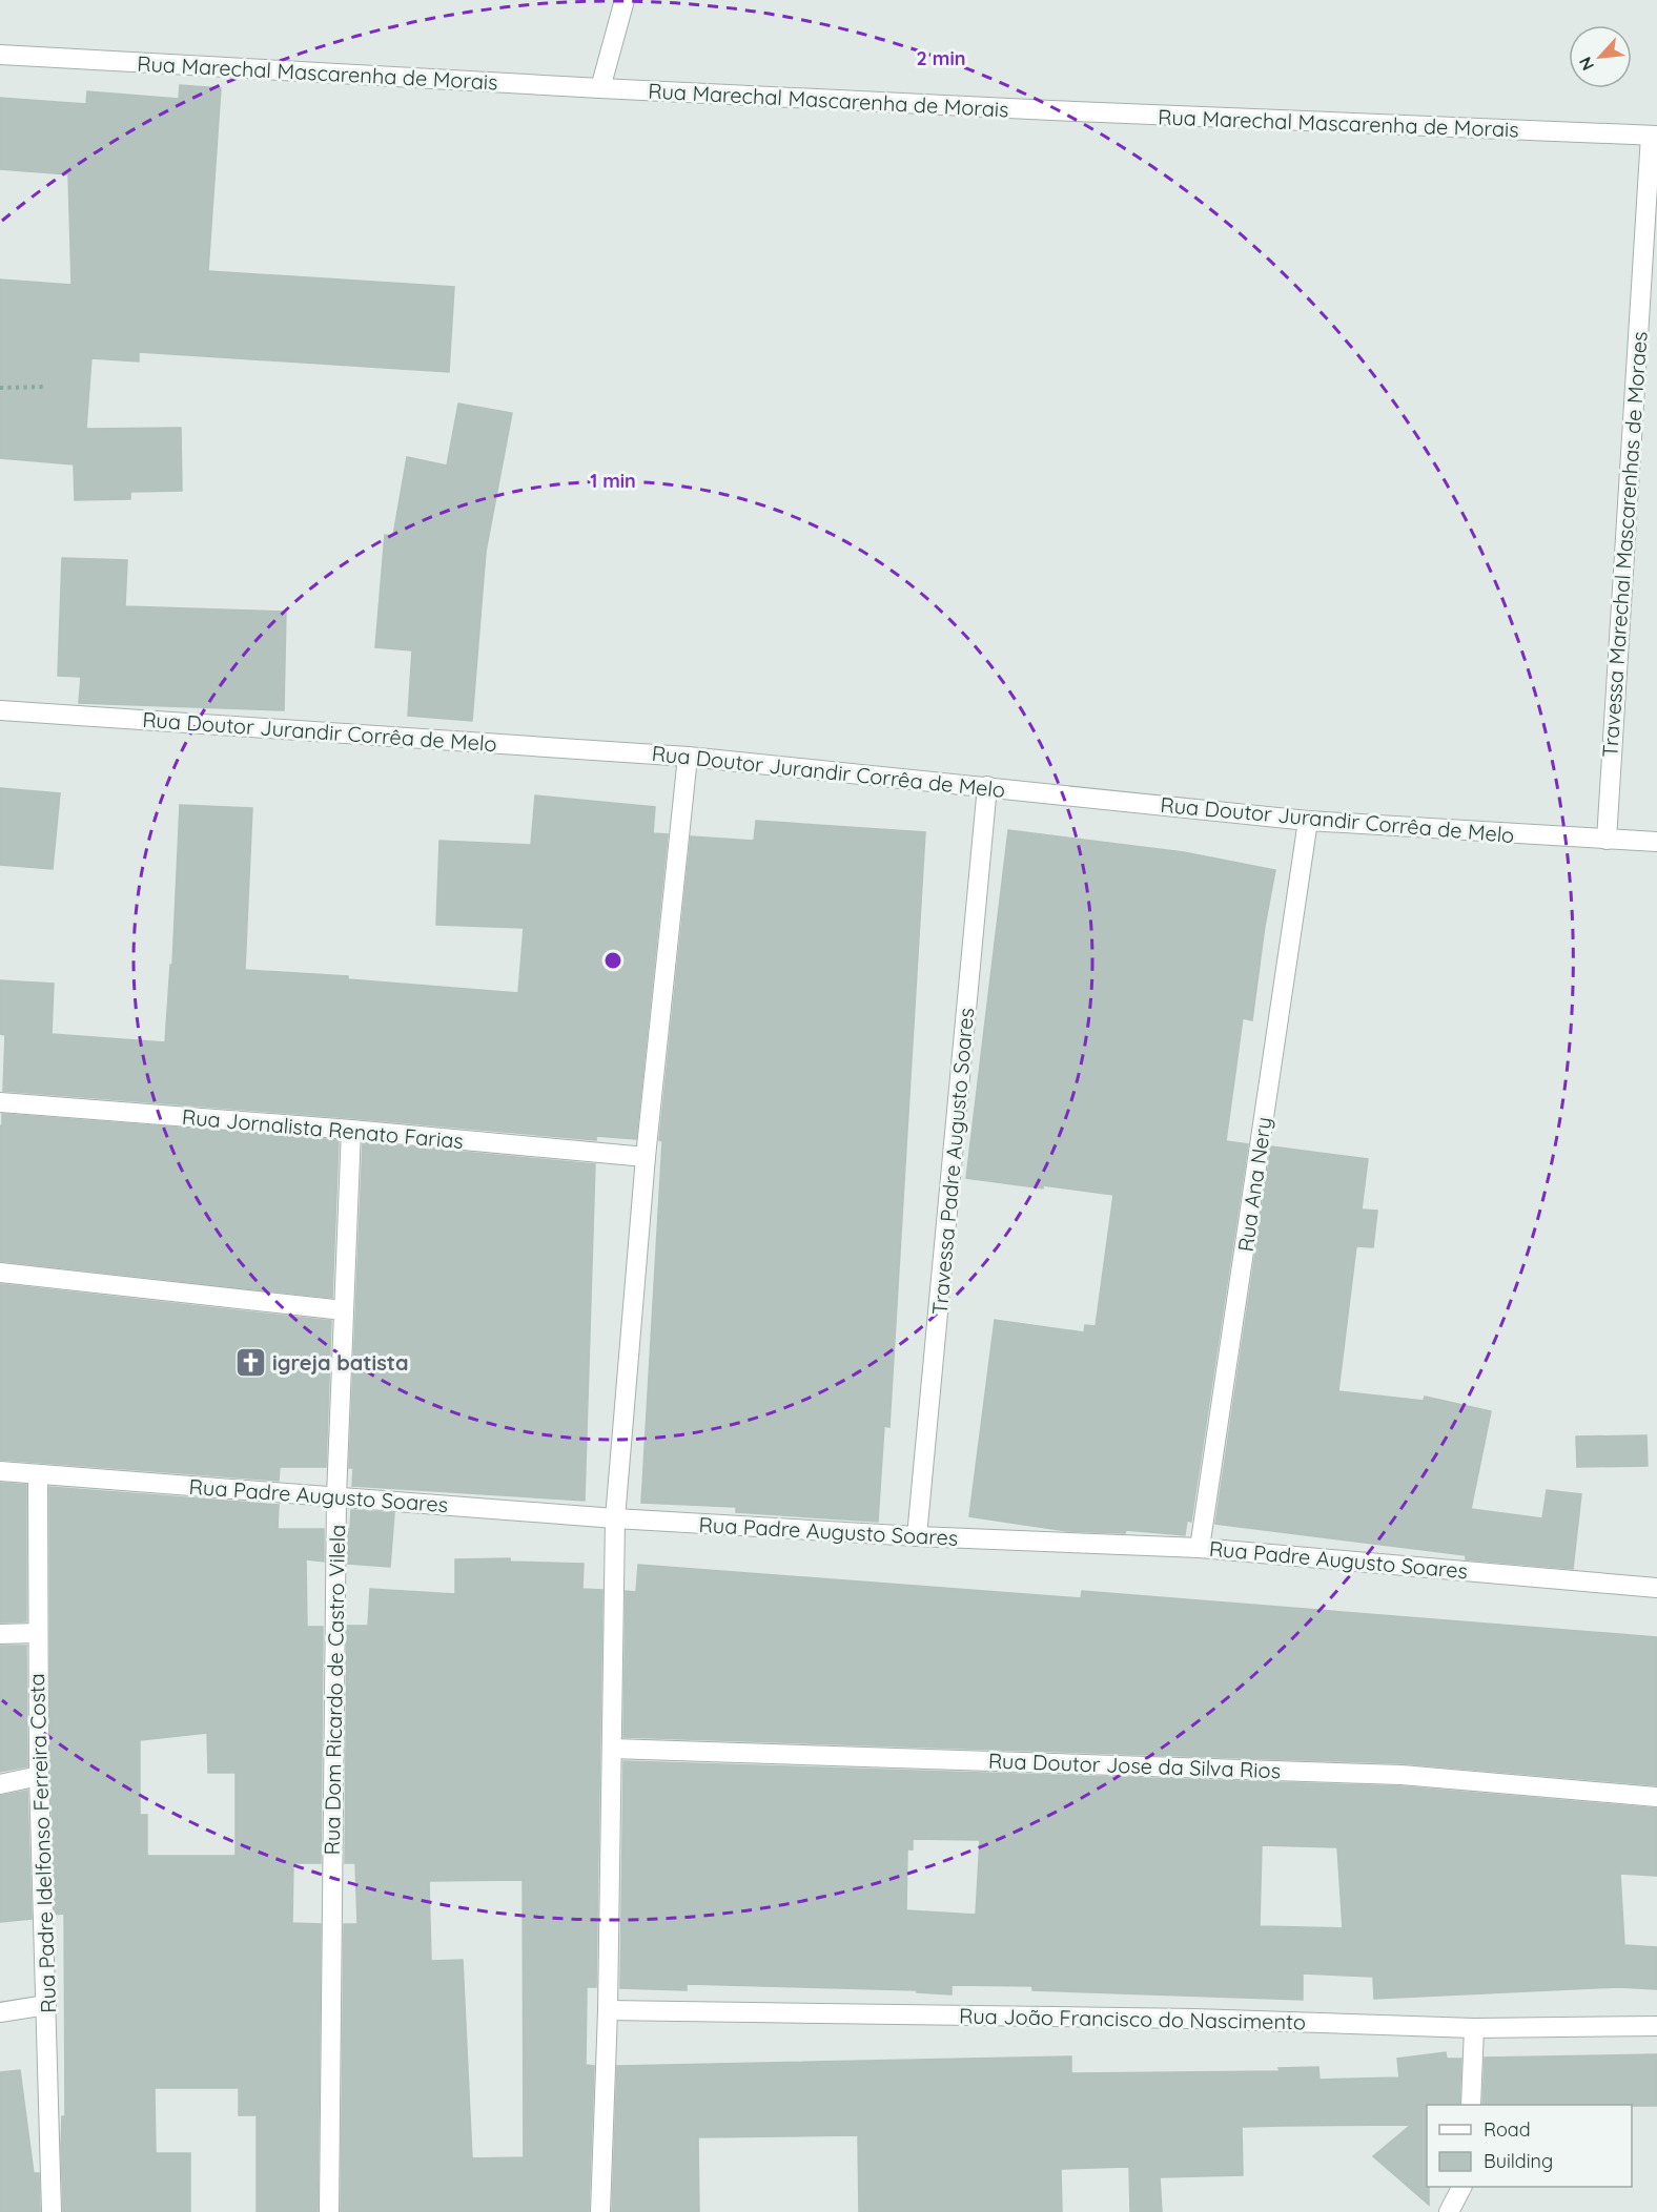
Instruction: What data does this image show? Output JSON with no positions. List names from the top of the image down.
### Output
{
  "streets": {
    "street": [
      "Rua Marechal Mascarenha de Morais",
      "Travessa Marechal Mascarenhas de Moraes",
      "Rua Doutor Jurandir Corrêa de Melo",
      "Rua Jornalista Renato Farias",
      "Travessa Padre Augusto Soares",
      "Rua Ana Nery",
      "Rua Padre Augusto Soares",
      "Rua Dom Ricardo de Castro Vilela",
      "Rua Doutor Jose da Silva Rios",
      "Rua Padre Idelfonso Ferreira Costa",
      "Rua João Francisco do Nascimento"
    ]
  },
  "crossings": [
    ["Rua Marechal Mascarenha de Morais", "Travessa Marechal Mascarenhas de Moraes"],
    ["Travessa Marechal Mascarenhas de Moraes", "Rua Doutor Jurandir Corrêa de Melo"],
    ["Rua Doutor Jurandir Corrêa de Melo", "Travessa Padre Augusto Soares"],
    ["Rua Doutor Jurandir Corrêa de Melo", "Rua Ana Nery"],
    ["Rua Jornalista Renato Farias", "Rua Dom Ricardo de Castro Vilela"],
    ["Travessa Padre Augusto Soares", "Rua Padre Augusto Soares"],
    ["Rua Ana Nery", "Rua Padre Augusto Soares"],
    ["Rua Padre Augusto Soares", "Rua Dom Ricardo de Castro Vilela"],
    ["Rua Padre Augusto Soares", "Rua Padre Idelfonso Ferreira Costa"]
  ],
  "places": {
    "church": ["igreja batista"]
  },
  "legend": ["Road", "Building"],
  "north": "bottom left",
  "rings": ["2 min", "1 min"]
}
